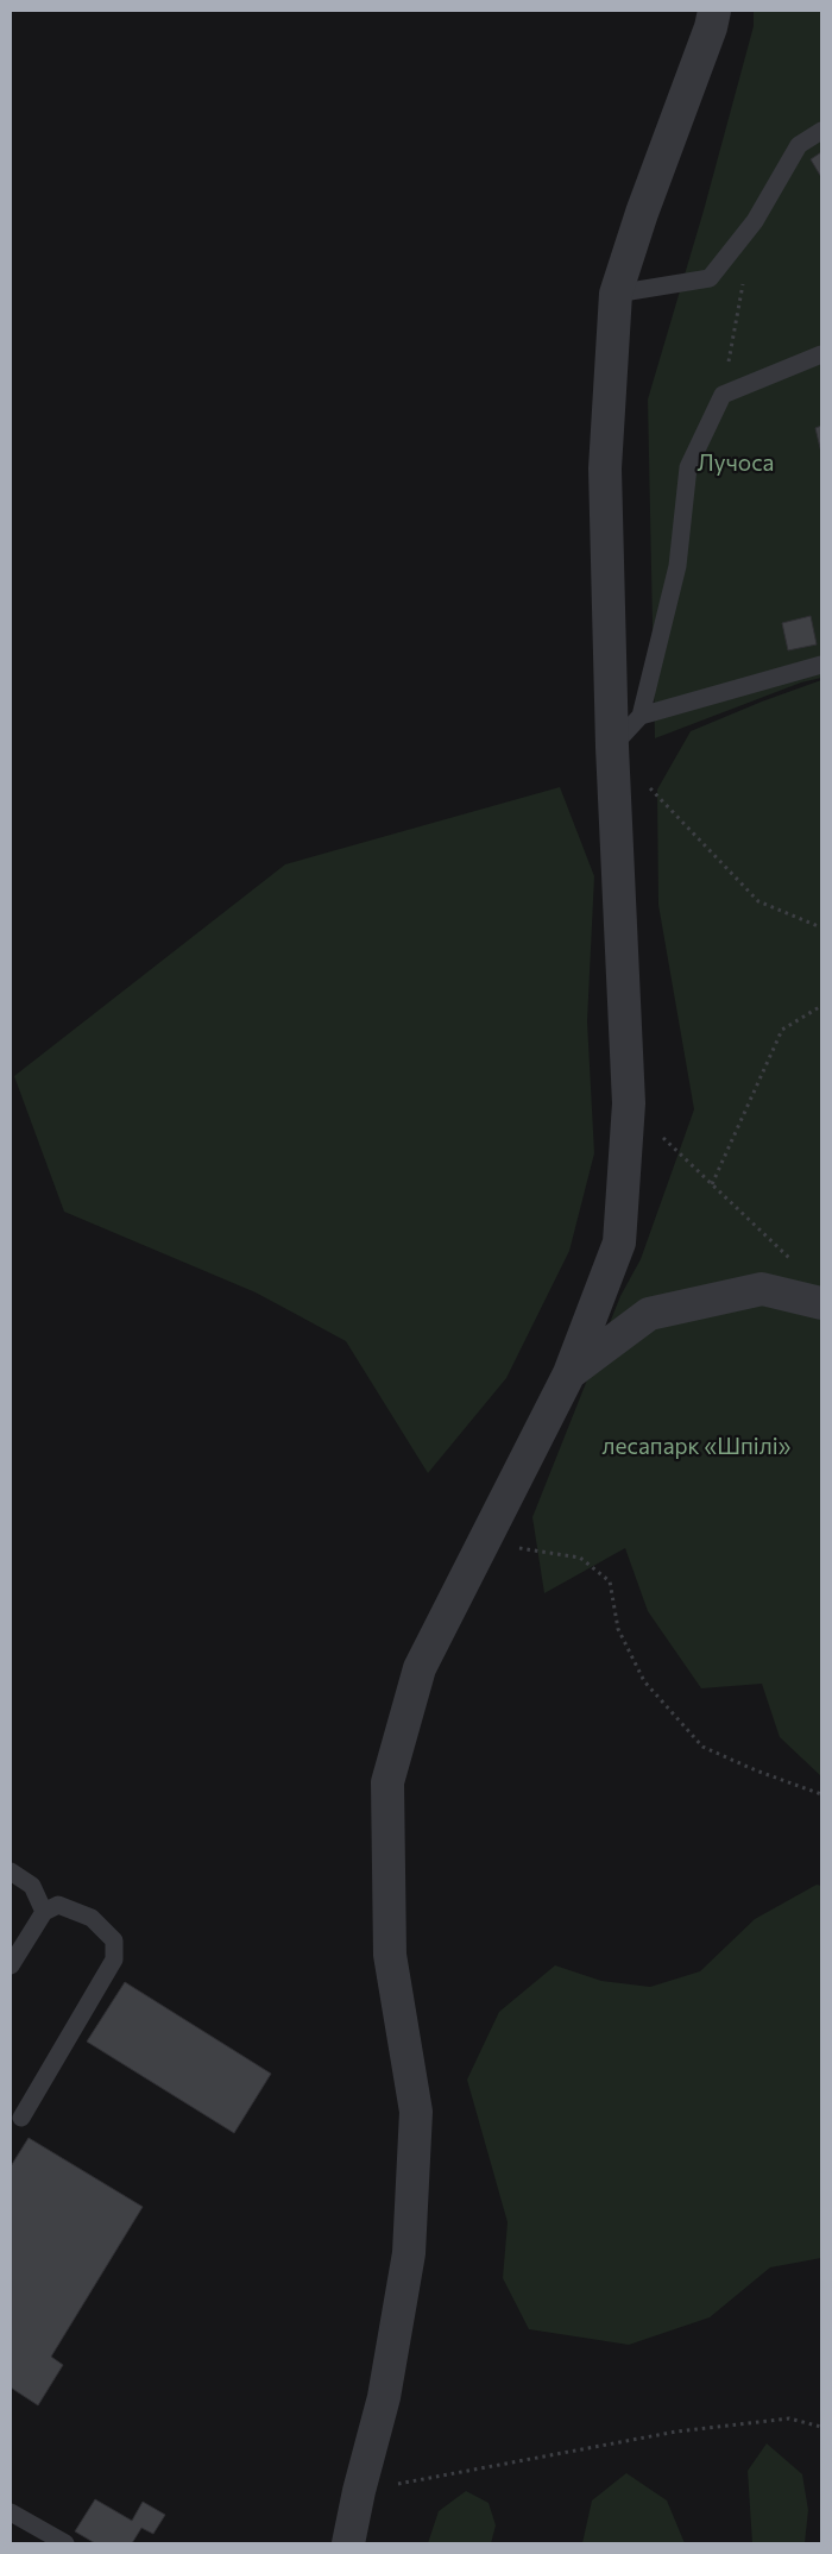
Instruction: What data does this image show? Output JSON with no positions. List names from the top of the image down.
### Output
{
  "parks": ["Лучоса", "лесапарк «Шпілі»"]
}
